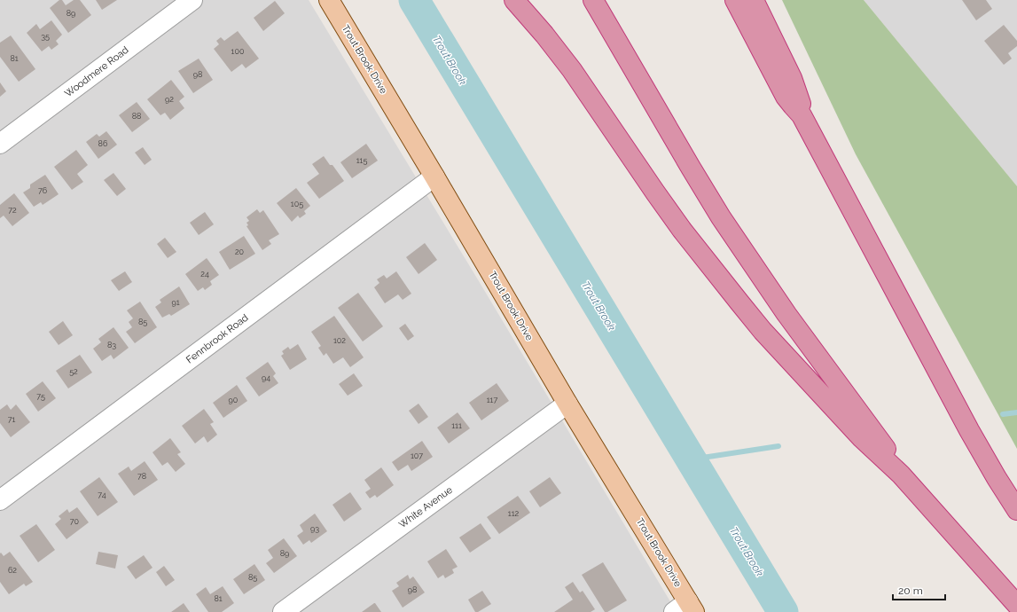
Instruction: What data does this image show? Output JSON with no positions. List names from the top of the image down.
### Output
{
  "streets": {
    "main road": ["Trout Brook Drive"],
    "street": ["Woodmere Road", "Fennbrook Road", "White Avenue"]
  },
  "crossings": [
    ["Trout Brook Drive", "Fennbrook Road"],
    ["Trout Brook Drive", "White Avenue"]
  ],
  "water": ["Trout Brook"],
  "house_numbers": [
    "89",
    "35",
    "100",
    "81",
    "98",
    "92",
    "88",
    "86",
    "115",
    "76",
    "105",
    "72",
    "20",
    "24",
    "91",
    "85",
    "102",
    "83",
    "52",
    "94",
    "75",
    "90",
    "117",
    "71",
    "111",
    "107",
    "78",
    "74",
    "112",
    "70",
    "93",
    "89",
    "62",
    "85",
    "98",
    "81"
  ],
  "scale_bar": "20 m"
}
